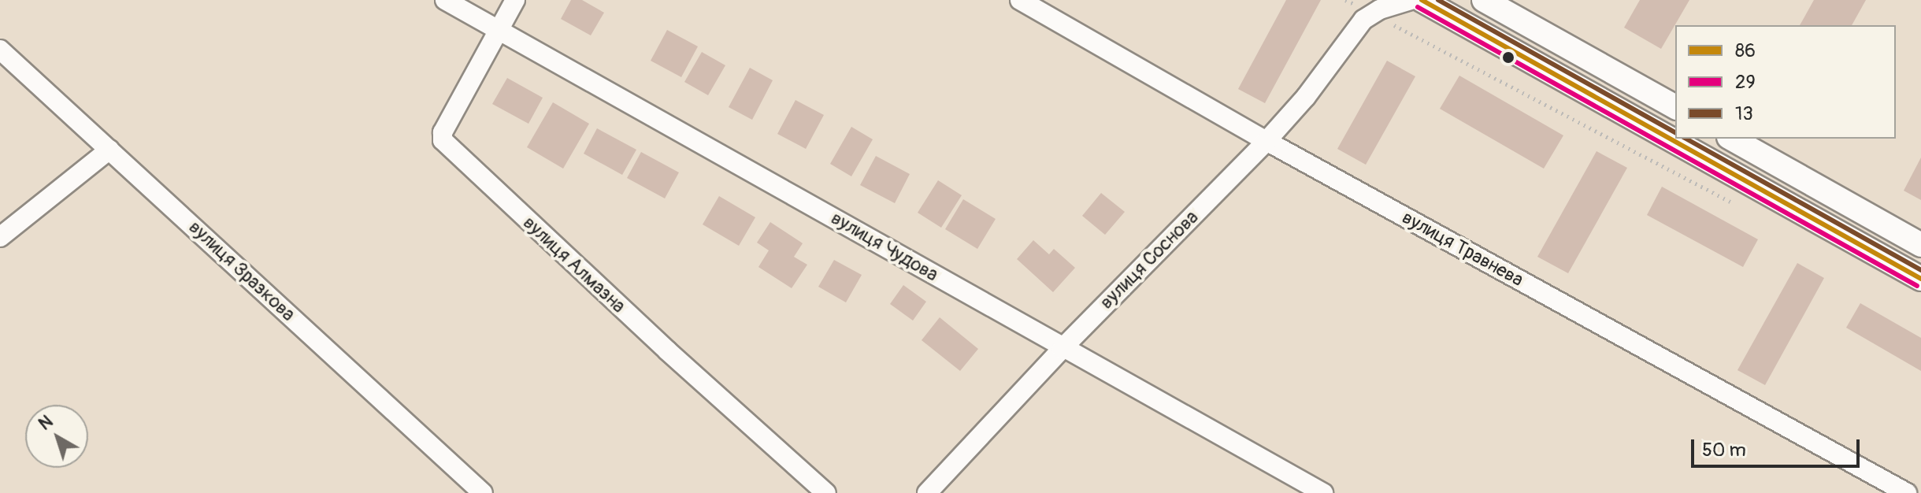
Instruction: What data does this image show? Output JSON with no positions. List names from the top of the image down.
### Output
{
  "streets": {
    "street": [
      "вулиця Чудова",
      "вулиця Травнева",
      "вулиця Соснова",
      "вулиця Алмазна",
      "вулиця Зразкова"
    ]
  },
  "crossings": [
    ["вулиця Чудова", "вулиця Соснова"],
    ["вулиця Чудова", "вулиця Алмазна"],
    ["вулиця Травнева", "вулиця Соснова"]
  ],
  "lines": ["transit line 86", "transit line 13", "transit line 29"],
  "legend": ["86", "29", "13"],
  "scale_bar": "50 m",
  "north": "top left"
}
